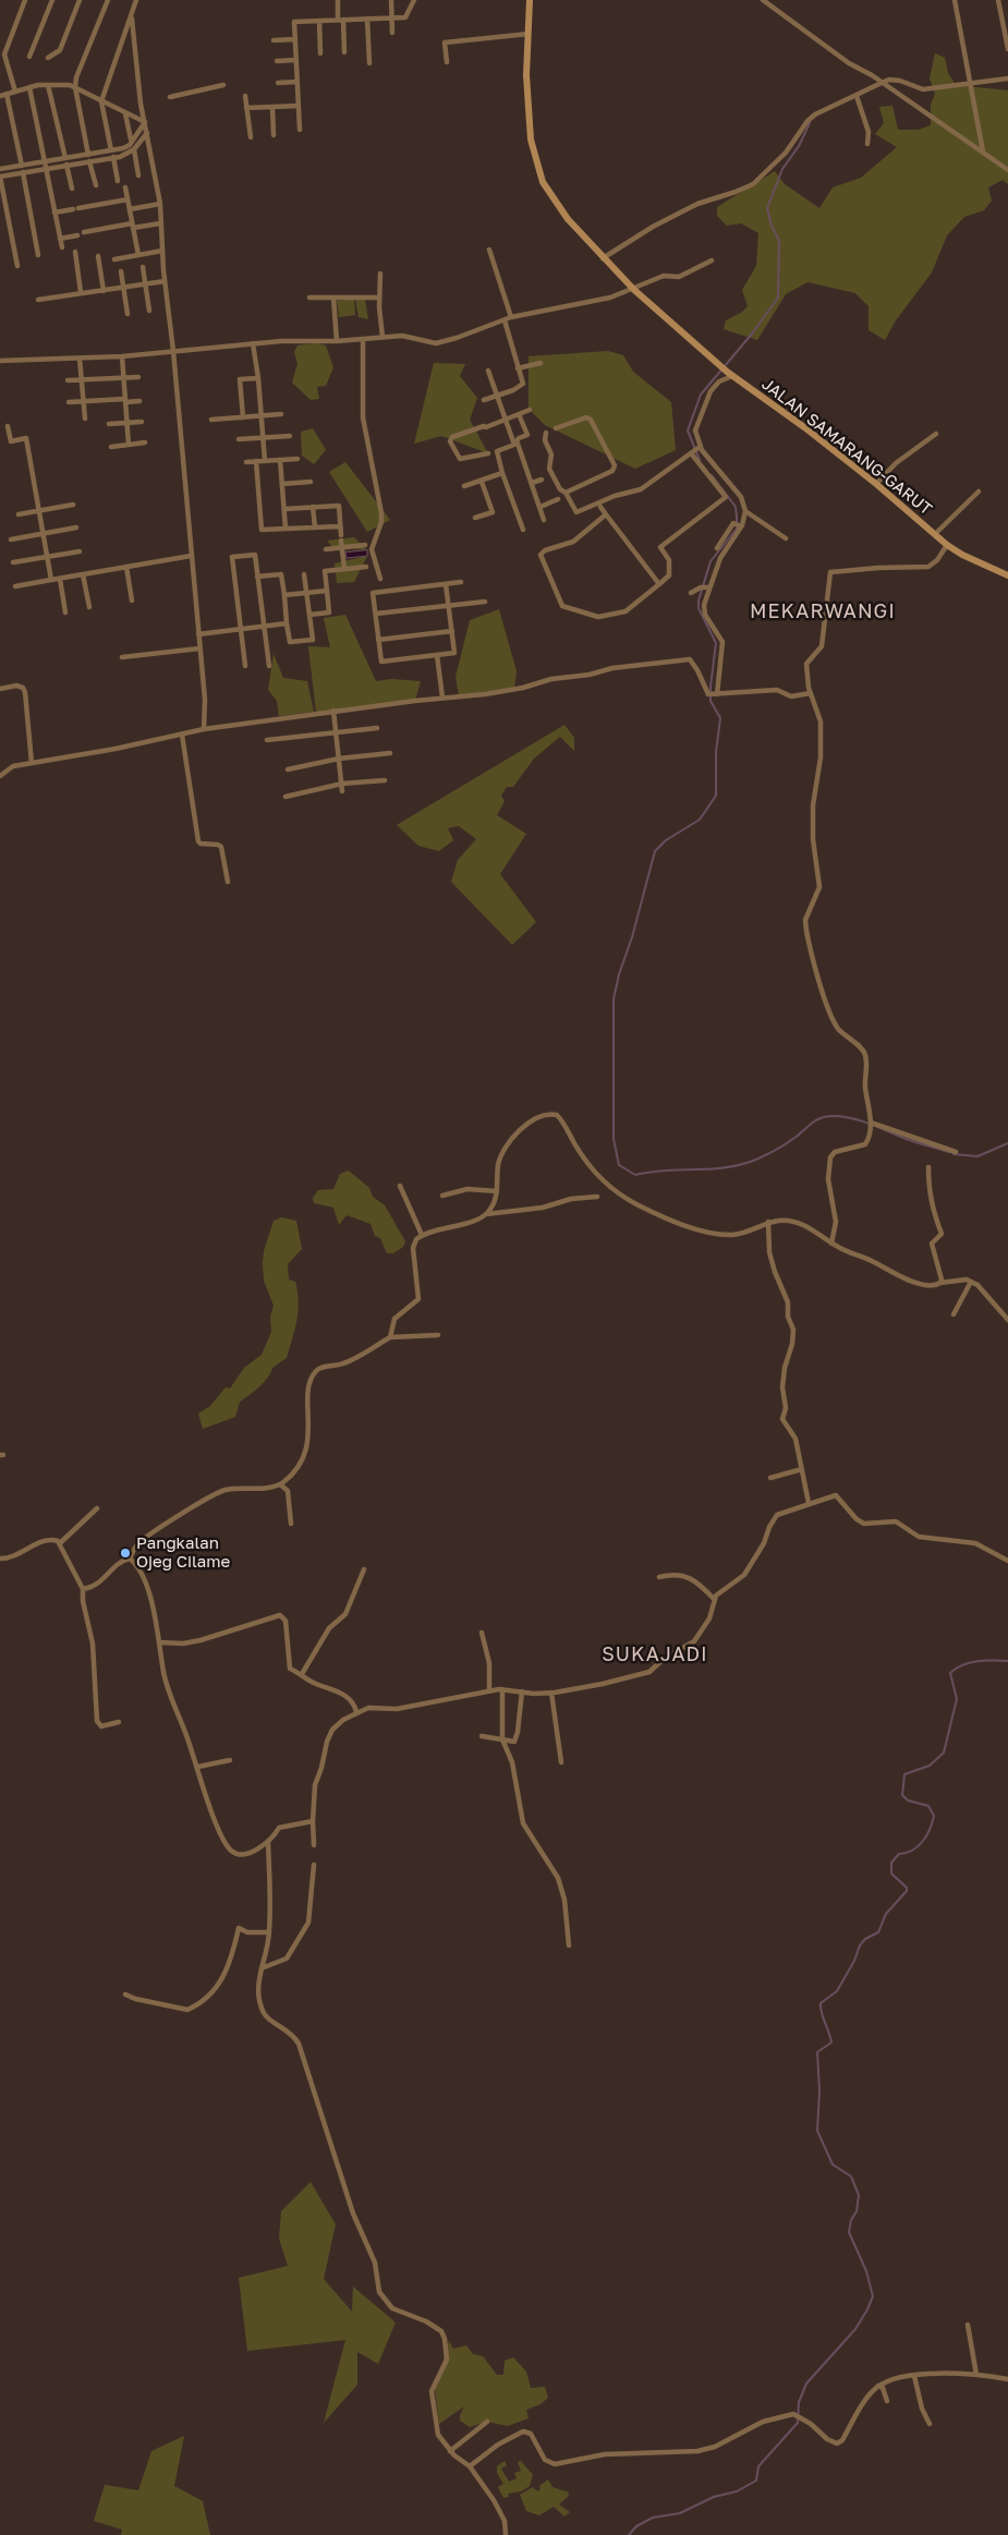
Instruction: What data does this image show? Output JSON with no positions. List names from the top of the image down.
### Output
{
  "streets": {
    "main road": ["JALAN SAMARANG-GARUT"]
  },
  "districts": ["MEKARWANGI", "SUKAJADI"],
  "places": ["Pangkalan Ojeg Cilame"]
}
